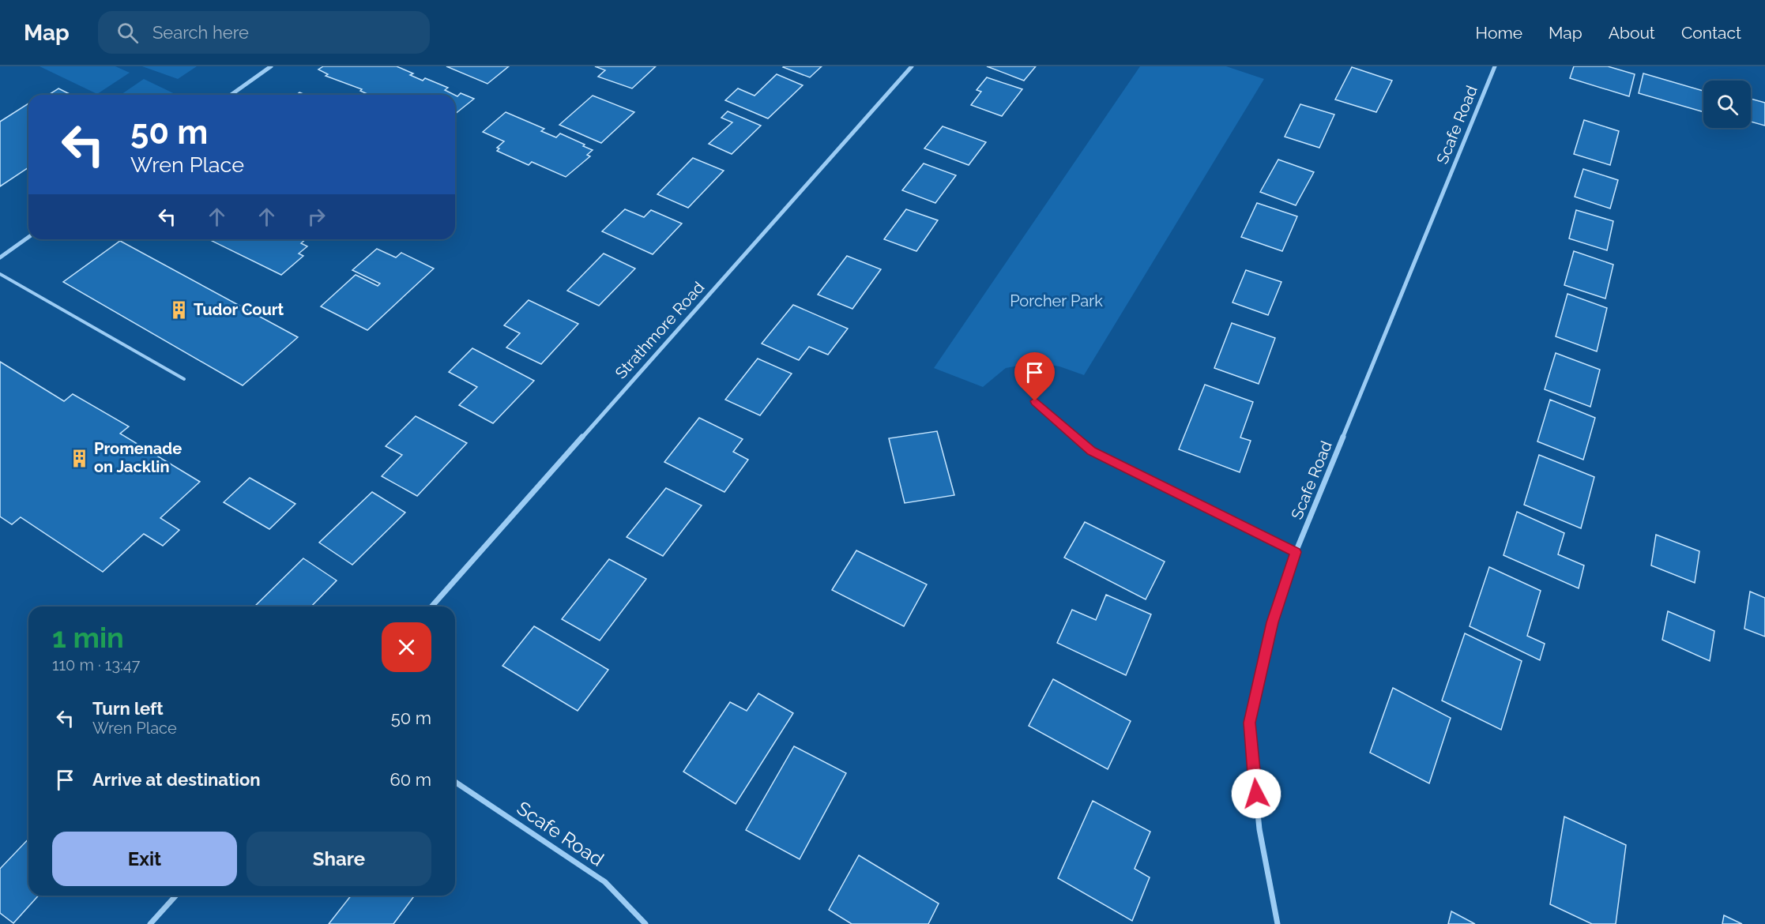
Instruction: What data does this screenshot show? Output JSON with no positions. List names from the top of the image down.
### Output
{
  "streets": {
    "street": ["Scafe Road", "Strathmore Road"]
  },
  "parks": ["Porcher Park"],
  "places": {
    "building": ["Tudor Court", "Promenade on Jacklin"]
  },
  "page": {
    "header": "Map",
    "search": "Search here",
    "nav": [
      "Home",
      "Map",
      "About",
      "Contact"
    ],
    "turn": ["50 m", "Wren Place"],
    "heading": ["1 min", "110 m · 13:47"],
    "list": [
      {
        "name": "Turn left",
        "note": "Wren Place",
        "value": "50 m"
      },
      {
        "name": "Arrive at destination",
        "value": "60 m"
      }
    ],
    "buttons": ["Exit", "Share"]
  }
}
